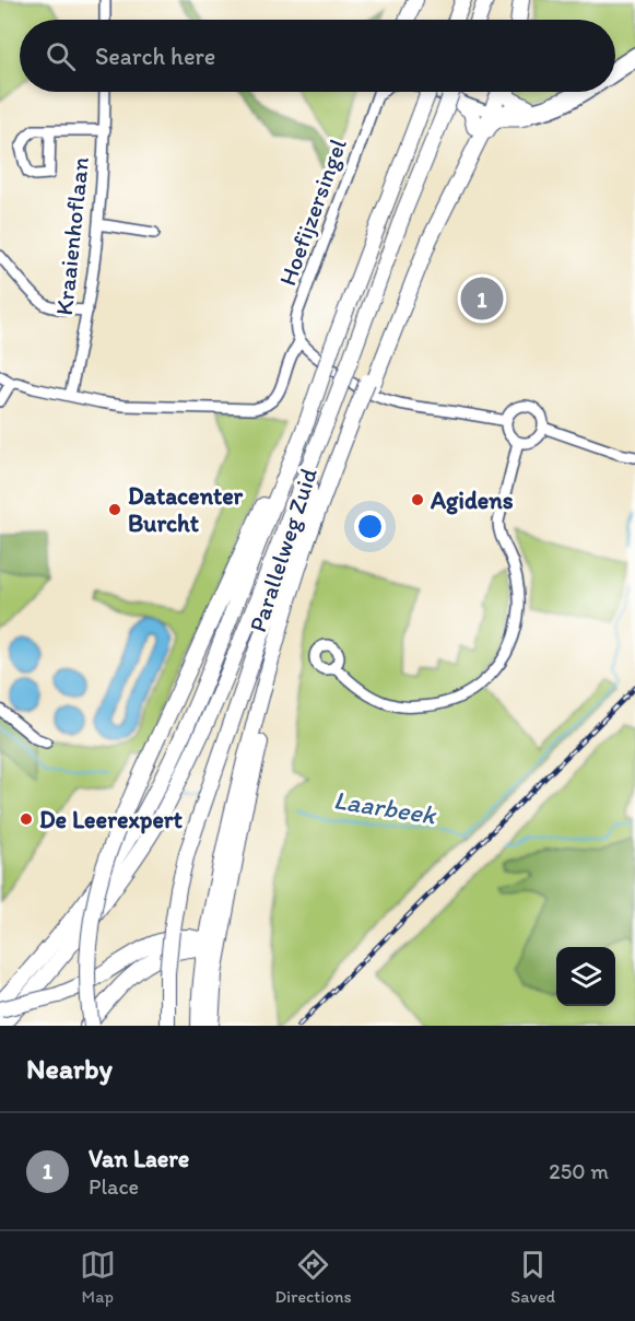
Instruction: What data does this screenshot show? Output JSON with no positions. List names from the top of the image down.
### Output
{
  "streets": {
    "highway": ["Parallelweg Zuid"],
    "street": ["Hoefijzersingel", "Kraaienhoflaan"]
  },
  "water": ["Laarbeek"],
  "places": ["Agidens", "Datacenter Burcht", "De Leerexpert"],
  "page": {
    "search": "Search here",
    "pins": "1",
    "heading": "Nearby",
    "list": [
      {
        "mark": "1",
        "name": "Van Laere",
        "note": "Place",
        "value": "250 m"
      }
    ],
    "nav": ["Map", "Directions", "Saved"]
  }
}
